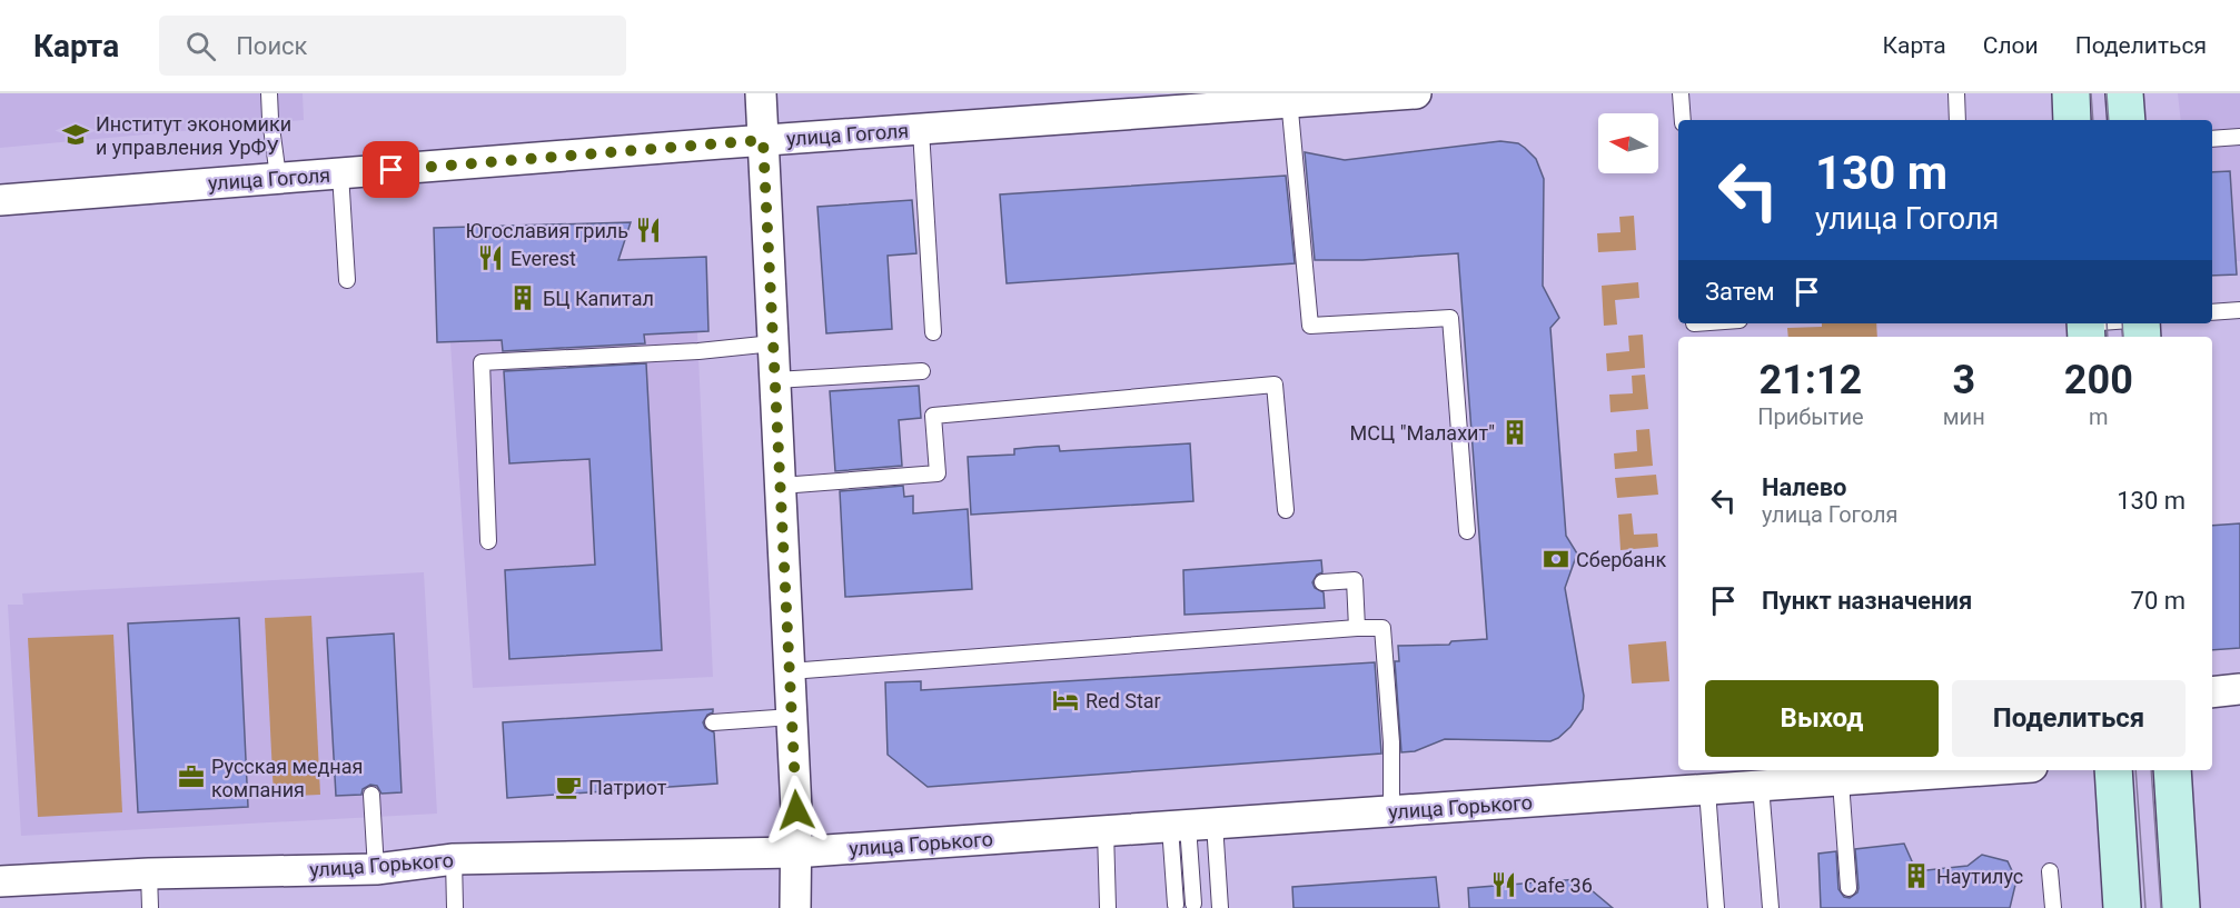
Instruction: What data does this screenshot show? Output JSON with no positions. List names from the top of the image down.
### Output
{
  "streets": {
    "street": ["улица Гоголя", "улица Горького"]
  },
  "places": {
    "school or university": ["Институт экономики и управления УрФУ"],
    "restaurant": ["Югославия гриль", "Everest", "Cafe 36"],
    "building": ["БЦ Капитал", "МСЦ \"Малахит\"", "Наутилус"],
    "bank": ["Сбербанк"],
    "hotel": ["Red Star"],
    "office": ["Русская медная компания"],
    "cafe": ["Патриот"]
  },
  "north": "left",
  "page": {
    "header": "Карта",
    "search": "Поиск",
    "nav": ["Карта", "Слои", "Поделиться"],
    "turn": ["130 m", "улица Гоголя"],
    "then": "Затем",
    "eta": [
      "21:12",
      "Прибытие",
      "3",
      "мин",
      "200",
      "m"
    ],
    "list": [
      {
        "name": "Налево",
        "note": "улица Гоголя",
        "value": "130 m"
      },
      {
        "name": "Пункт назначения",
        "value": "70 m"
      }
    ],
    "buttons": ["Выход", "Поделиться"]
  }
}
